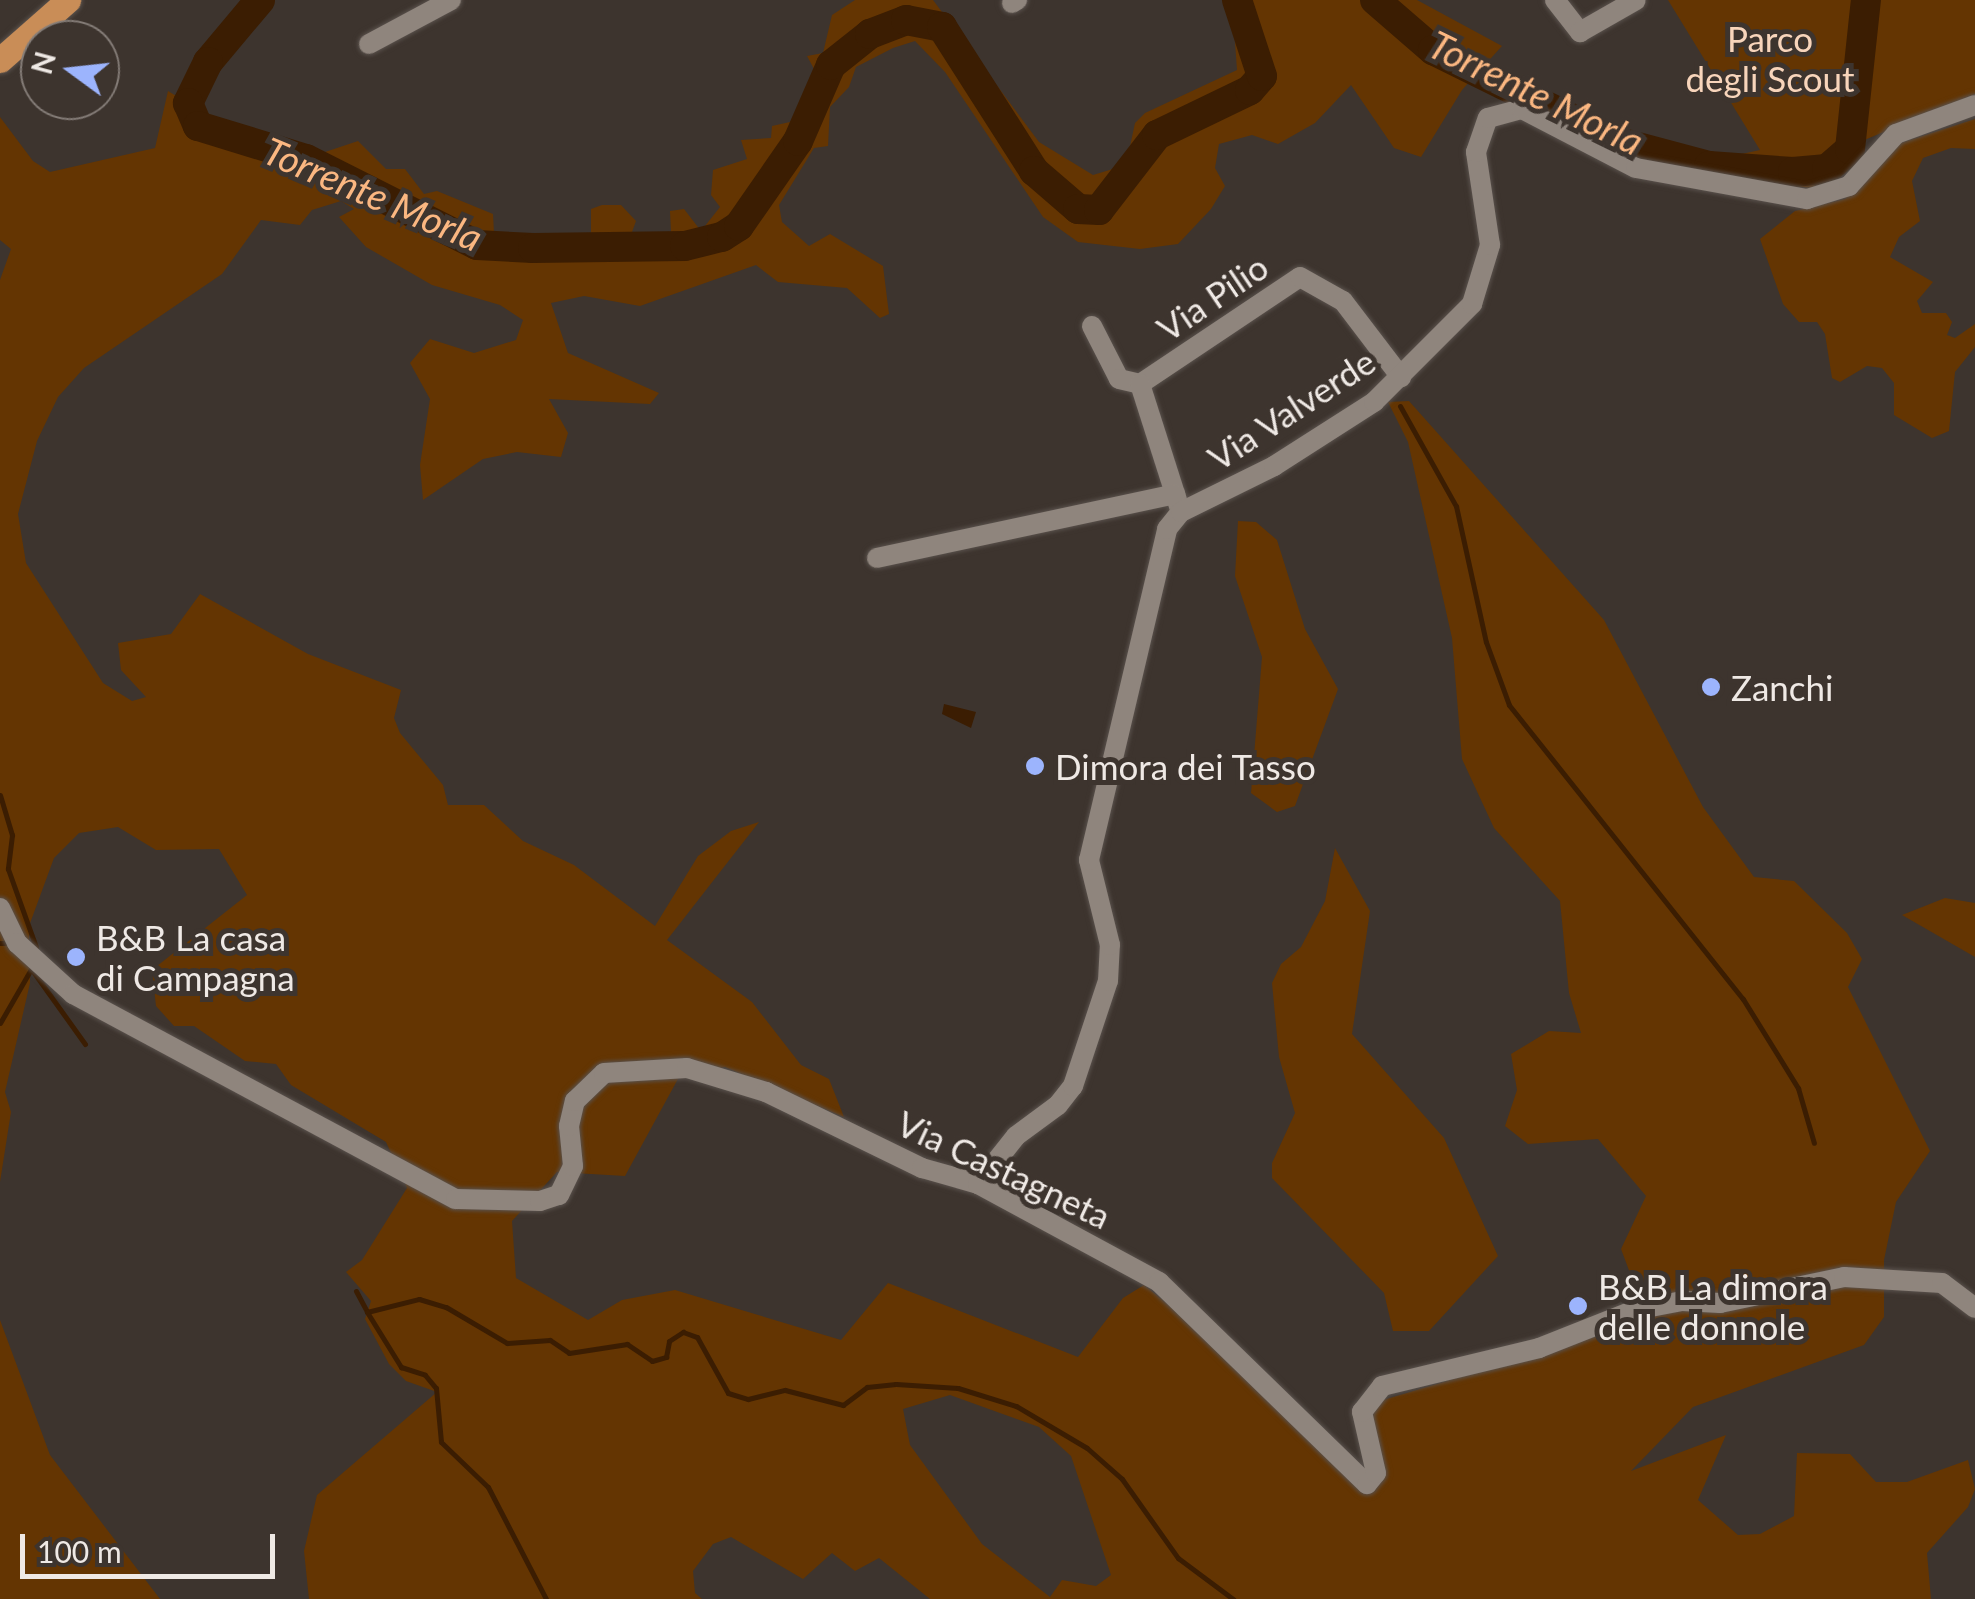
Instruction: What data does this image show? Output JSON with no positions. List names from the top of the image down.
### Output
{
  "streets": {
    "street": ["Via Pilio", "Via Valverde", "Via Castagneta"]
  },
  "crossings": [
    ["Via Pilio", "Via Valverde"]
  ],
  "water": ["Torrente Morla"],
  "parks": ["Parco degli Scout"],
  "places": [
    "Zanchi",
    "Dimora dei Tasso",
    "B&B La casa di Campagna",
    "B&B La dimora delle donnole"
  ],
  "scale_bar": "100 m",
  "north": "left"
}
